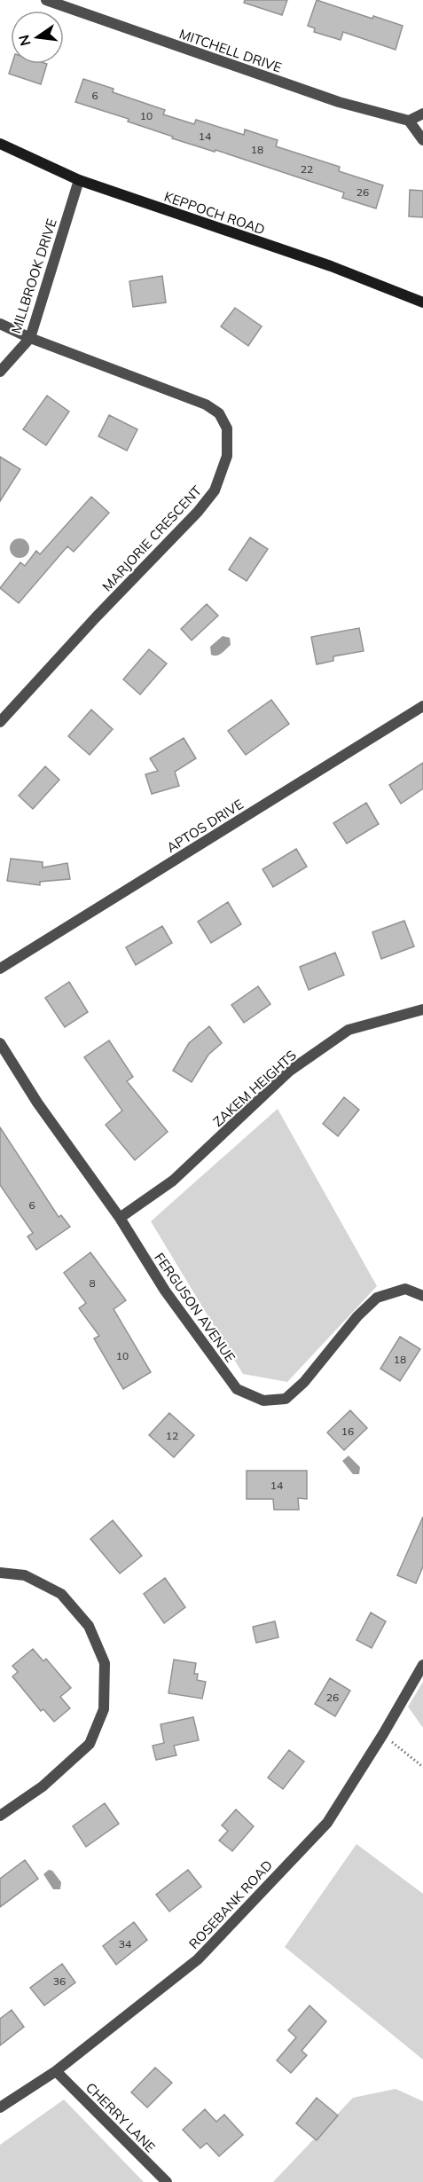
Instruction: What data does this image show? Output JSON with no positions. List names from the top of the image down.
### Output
{
  "streets": {
    "street": [
      "MITCHELL DRIVE",
      "KEPPOCH ROAD",
      "MILLBROOK DRIVE",
      "MARJORIE CRESCENT",
      "APTOS DRIVE",
      "ZAKEM HEIGHTS",
      "FERGUSON AVENUE",
      "ROSEBANK ROAD",
      "CHERRY LANE"
    ]
  },
  "crossings": [
    ["KEPPOCH ROAD", "MILLBROOK DRIVE"],
    ["MILLBROOK DRIVE", "MARJORIE CRESCENT"],
    ["ZAKEM HEIGHTS", "FERGUSON AVENUE"],
    ["ROSEBANK ROAD", "CHERRY LANE"]
  ],
  "house_numbers": [
    "6",
    "10",
    "14",
    "18",
    "22",
    "26",
    "6",
    "8",
    "10",
    "18",
    "16",
    "12",
    "14",
    "26",
    "34",
    "36"
  ],
  "north": "left"
}
